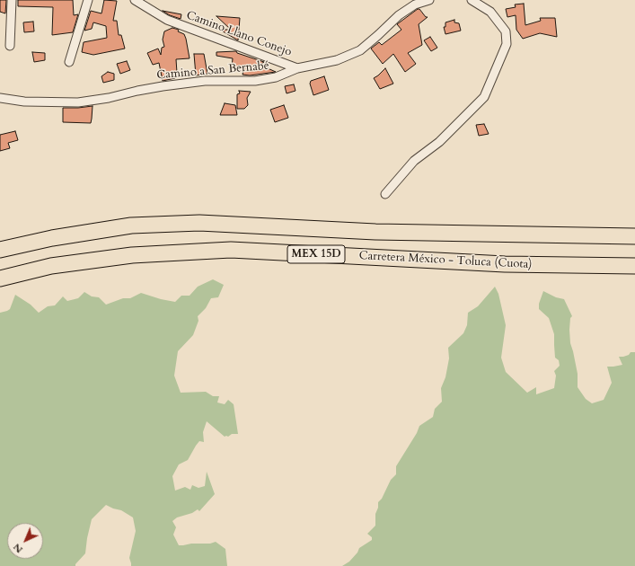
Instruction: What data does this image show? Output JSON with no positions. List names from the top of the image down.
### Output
{
  "streets": {
    "highway": ["MEX 15D", "Carretera México - Toluca (Cuota)"],
    "street": ["Camino Llano Conejo", "Camino a San Bernabé"]
  },
  "crossings": [
    ["Camino Llano Conejo", "Camino a San Bernabé"]
  ],
  "north": "bottom left"
}
